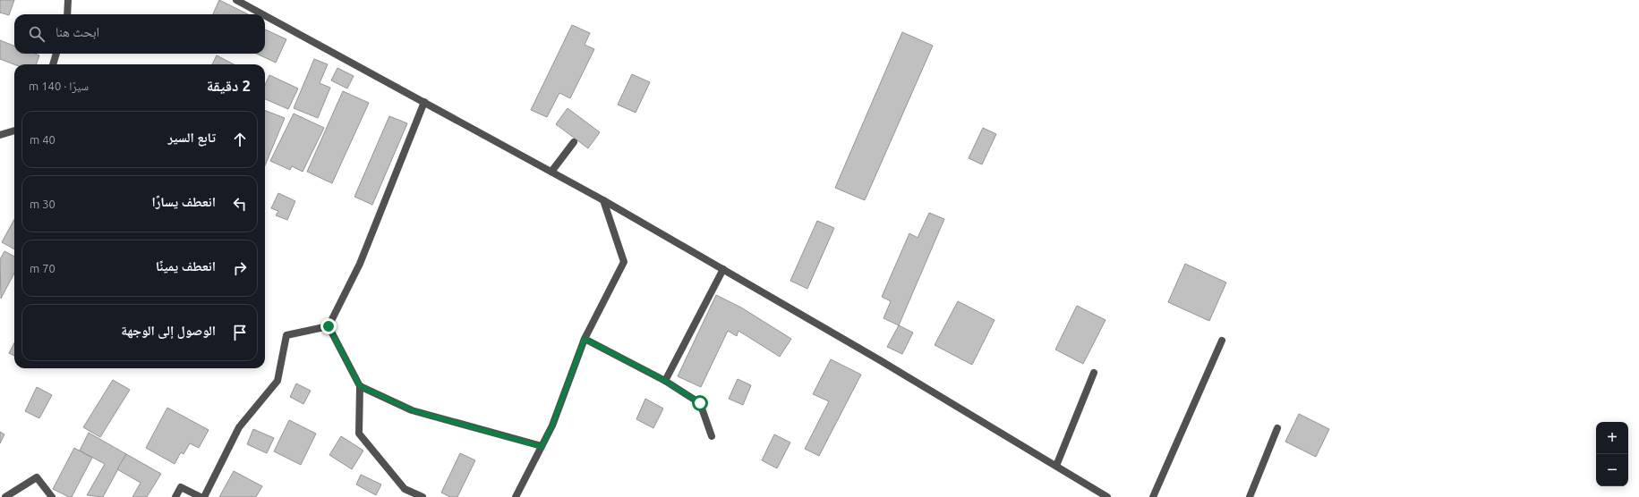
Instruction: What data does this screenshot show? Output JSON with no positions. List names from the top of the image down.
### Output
{
  "page": {
    "search": "ابحث هنا",
    "heading": ["2 دقيقة", "سيرًا · 140 m"],
    "list": [
      ["تابع السير", "40 m"],
      ["انعطف يسارًا", "30 m"],
      ["انعطف يمينًا", "70 m"],
      "الوصول إلى الوجهة"
    ],
    "map_buttons": ["+", "−"]
  }
}
